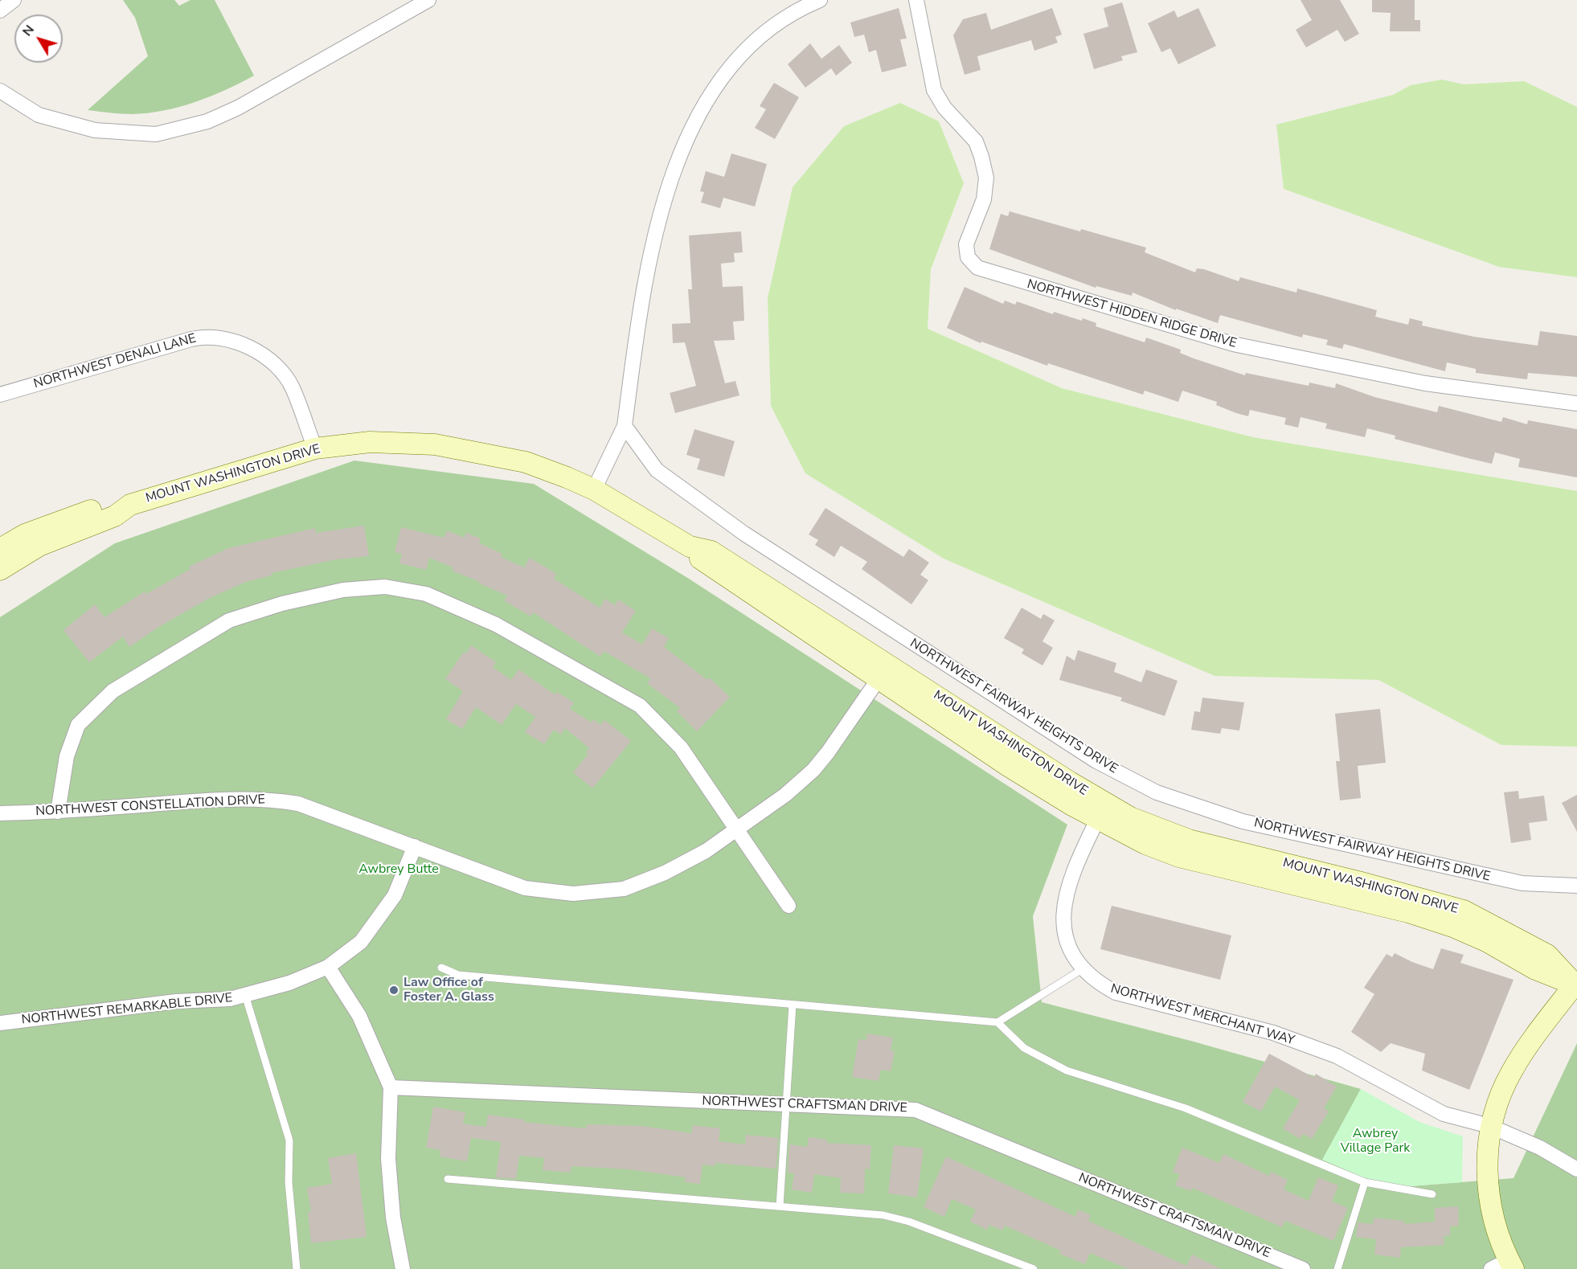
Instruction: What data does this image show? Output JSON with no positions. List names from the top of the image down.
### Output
{
  "streets": {
    "main road": ["MOUNT WASHINGTON DRIVE"],
    "street": [
      "NORTHWEST HIDDEN RIDGE DRIVE",
      "NORTHWEST DENALI LANE",
      "NORTHWEST FAIRWAY HEIGHTS DRIVE",
      "NORTHWEST CONSTELLATION DRIVE",
      "NORTHWEST REMARKABLE DRIVE",
      "NORTHWEST MERCHANT WAY",
      "NORTHWEST CRAFTSMAN DRIVE"
    ]
  },
  "crossings": [
    ["NORTHWEST DENALI LANE", "MOUNT WASHINGTON DRIVE"],
    ["MOUNT WASHINGTON DRIVE", "NORTHWEST CONSTELLATION DRIVE"],
    ["MOUNT WASHINGTON DRIVE", "NORTHWEST MERCHANT WAY"],
    ["NORTHWEST CONSTELLATION DRIVE", "NORTHWEST REMARKABLE DRIVE"]
  ],
  "parks": ["Awbrey Butte", "Awbrey Village Park"],
  "places": ["Law Office of Foster A. Glass"],
  "north": "top left"
}
